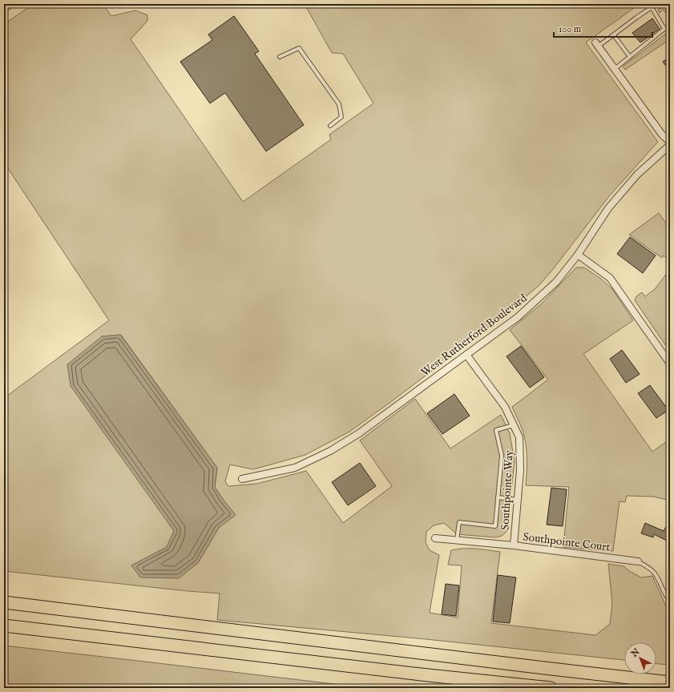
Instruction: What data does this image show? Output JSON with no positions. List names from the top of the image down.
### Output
{
  "streets": {
    "street": ["West Rutherford Boulevard", "Southpointe Way", "Southpointe Court"]
  },
  "crossings": [
    ["West Rutherford Boulevard", "Southpointe Way"],
    ["Southpointe Way", "Southpointe Court"]
  ],
  "scale_bar": "100 m",
  "north": "top left"
}
